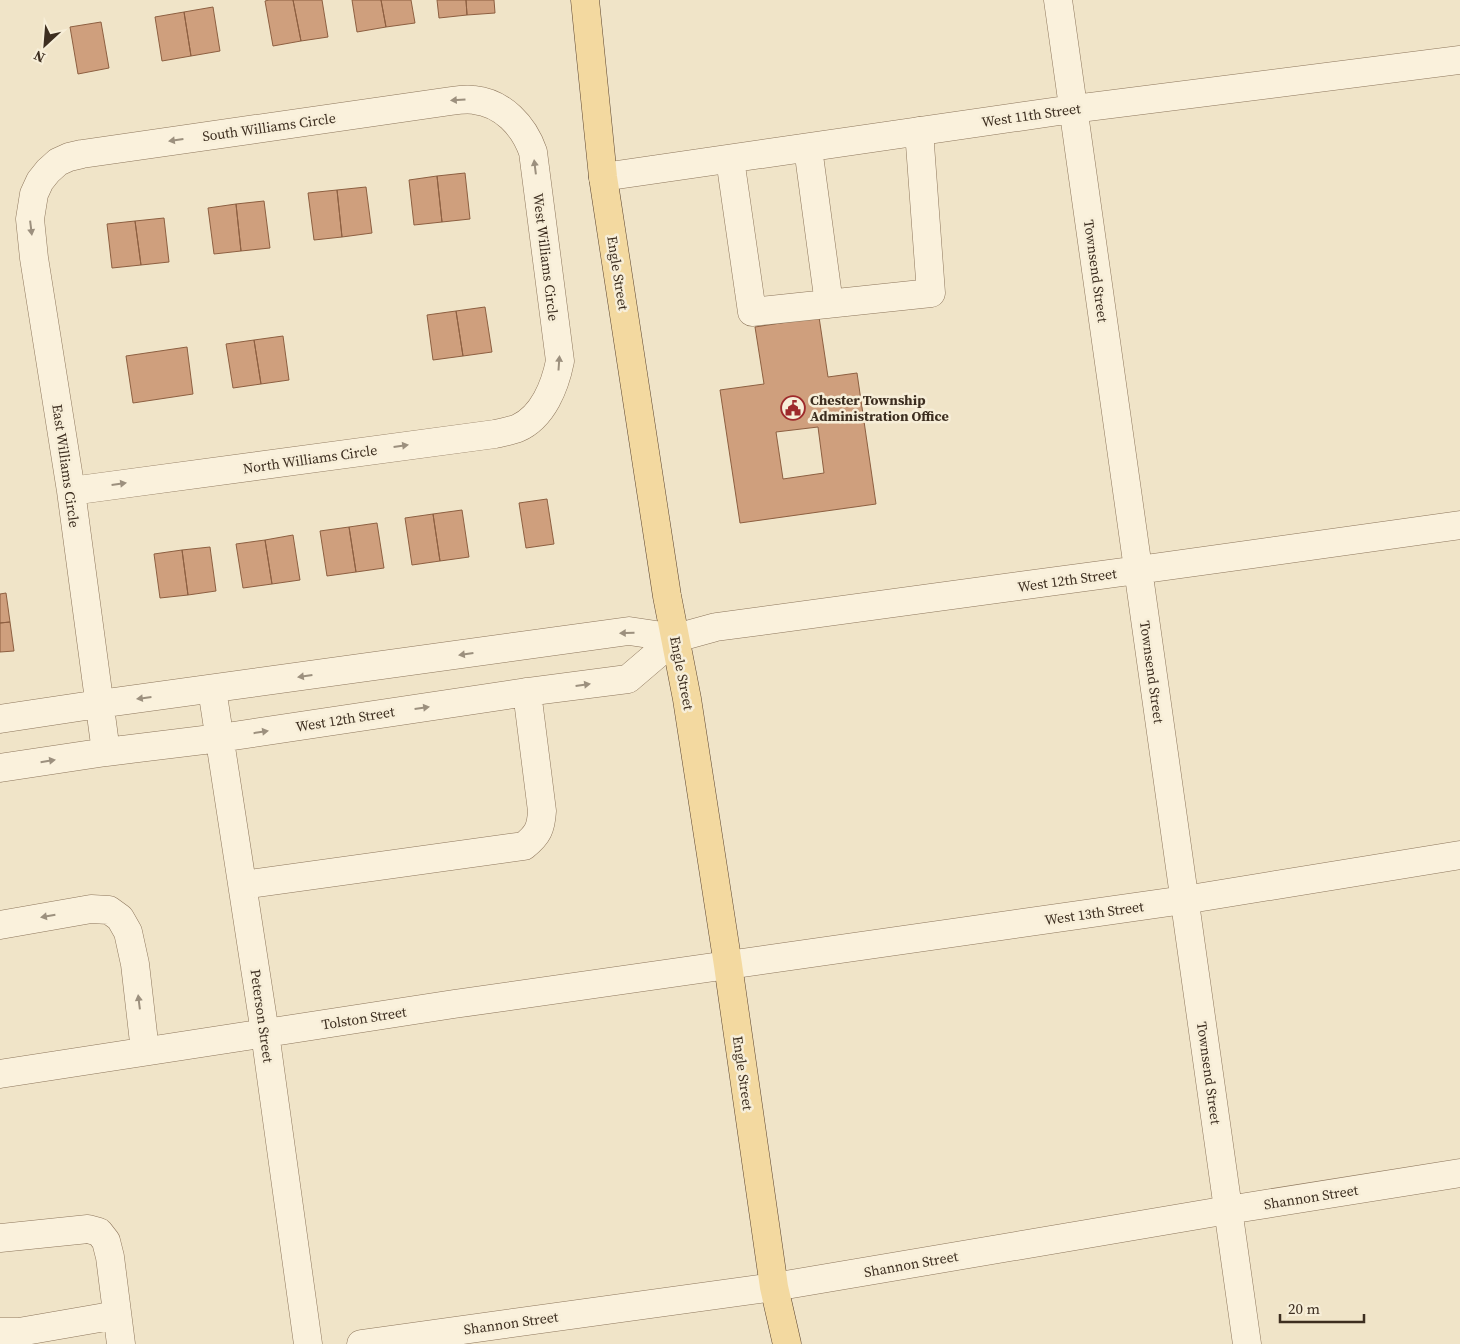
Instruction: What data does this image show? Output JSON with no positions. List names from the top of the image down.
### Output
{
  "streets": {
    "main road": ["Engle Street"],
    "street": [
      "West 11th Street",
      "South Williams Circle",
      "West Williams Circle",
      "Townsend Street",
      "North Williams Circle",
      "East Williams Circle",
      "West 12th Street",
      "West 13th Street",
      "Peterson Street",
      "Tolston Street",
      "Shannon Street"
    ]
  },
  "crossings": [
    ["West 11th Street", "Townsend Street"],
    ["West 11th Street", "Engle Street"],
    ["South Williams Circle", "West Williams Circle"],
    ["South Williams Circle", "East Williams Circle"],
    ["West Williams Circle", "North Williams Circle"],
    ["Townsend Street", "West 12th Street"],
    ["Townsend Street", "West 13th Street"],
    ["Townsend Street", "Shannon Street"],
    ["Engle Street", "West 12th Street"],
    ["Engle Street", "West 13th Street"],
    ["Engle Street", "Tolston Street"],
    ["Engle Street", "Shannon Street"],
    ["North Williams Circle", "East Williams Circle"],
    ["East Williams Circle", "West 12th Street"],
    ["West 12th Street", "Peterson Street"],
    ["West 13th Street", "Tolston Street"],
    ["Peterson Street", "Tolston Street"]
  ],
  "one_way": [
    "South Williams Circle",
    "West Williams Circle",
    "North Williams Circle",
    "East Williams Circle"
  ],
  "places": {
    "public building": ["Chester Township Administration Office"]
  },
  "scale_bar": "20 m",
  "north": "bottom left"
}
